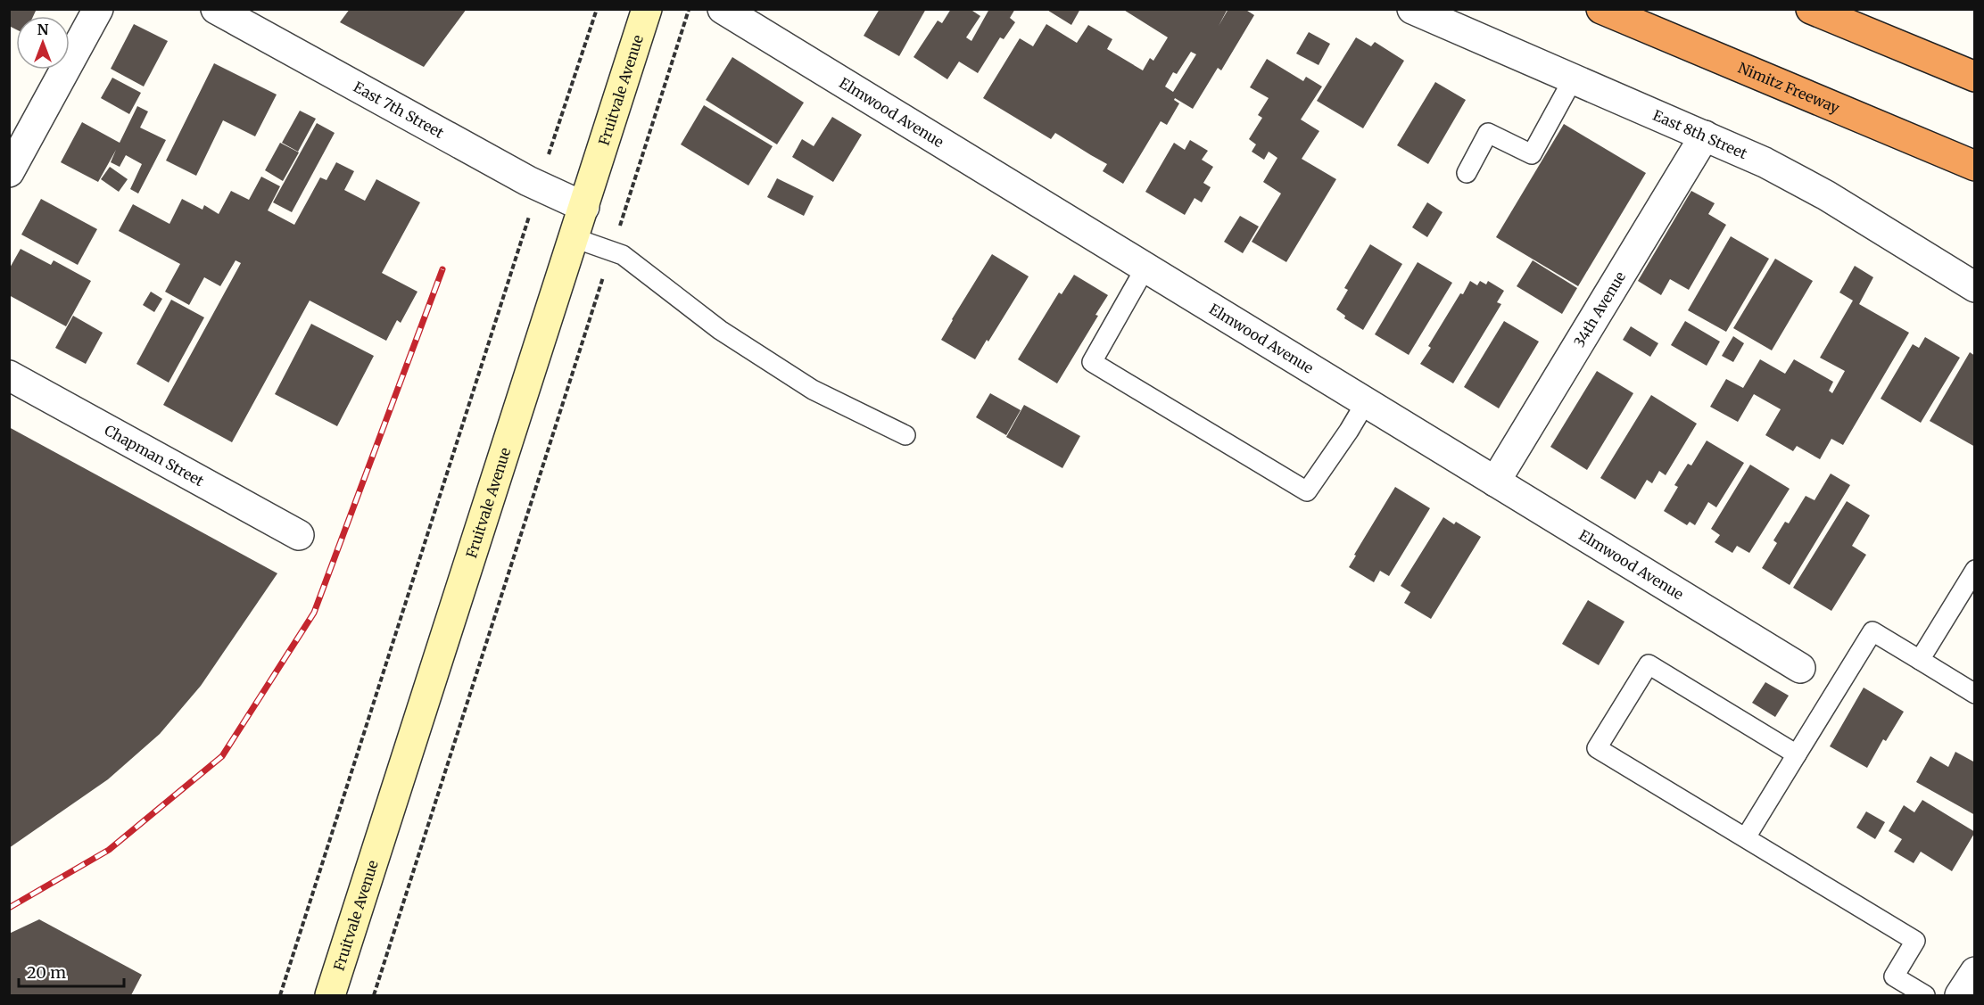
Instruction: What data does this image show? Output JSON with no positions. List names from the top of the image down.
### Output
{
  "streets": {
    "highway": ["Nimitz Freeway"],
    "main road": ["Fruitvale Avenue"],
    "street": [
      "East 7th Street",
      "Elmwood Avenue",
      "East 8th Street",
      "34th Avenue",
      "Chapman Street"
    ]
  },
  "crossings": [
    ["Fruitvale Avenue", "East 7th Street"],
    ["Elmwood Avenue", "34th Avenue"],
    ["East 8th Street", "34th Avenue"]
  ],
  "scale_bar": "20 m",
  "north": "top"
}
